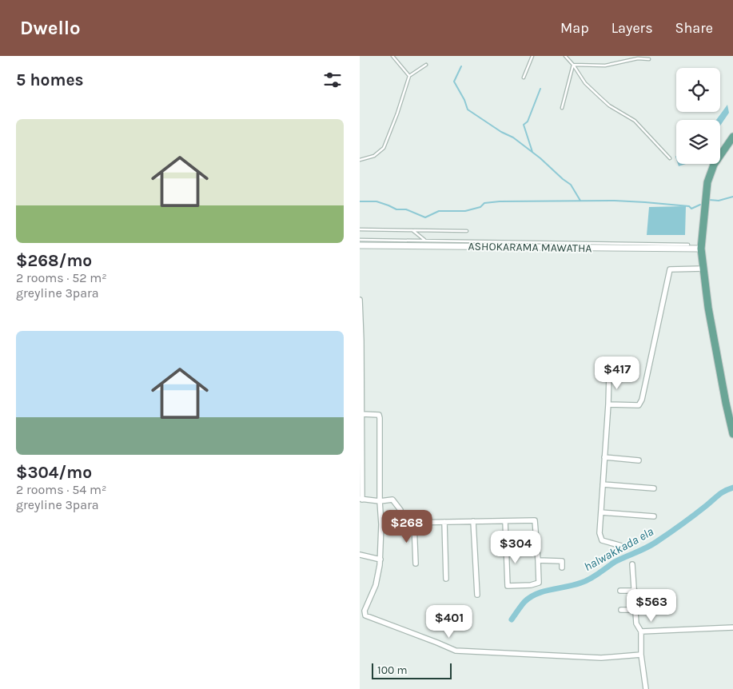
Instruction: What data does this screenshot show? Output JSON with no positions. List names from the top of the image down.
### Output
{
  "streets": {
    "street": ["ASHOKARAMA MAWATHA"]
  },
  "water": ["halwakkada ela"],
  "scale_bar": "100 m",
  "page": {
    "header": "Dwello",
    "nav": ["Map", "Layers", "Share"],
    "heading": "5 homes",
    "list": [
      {
        "name": "$268/mo",
        "note": "2 rooms · 52 m² · greyline 3para"
      },
      {
        "name": "$304/mo",
        "note": "2 rooms · 54 m² · greyline 3para"
      }
    ],
    "price": [
      "$417",
      "$268",
      "$304",
      "$563",
      "$401"
    ],
    "scale": "100 m"
  }
}
